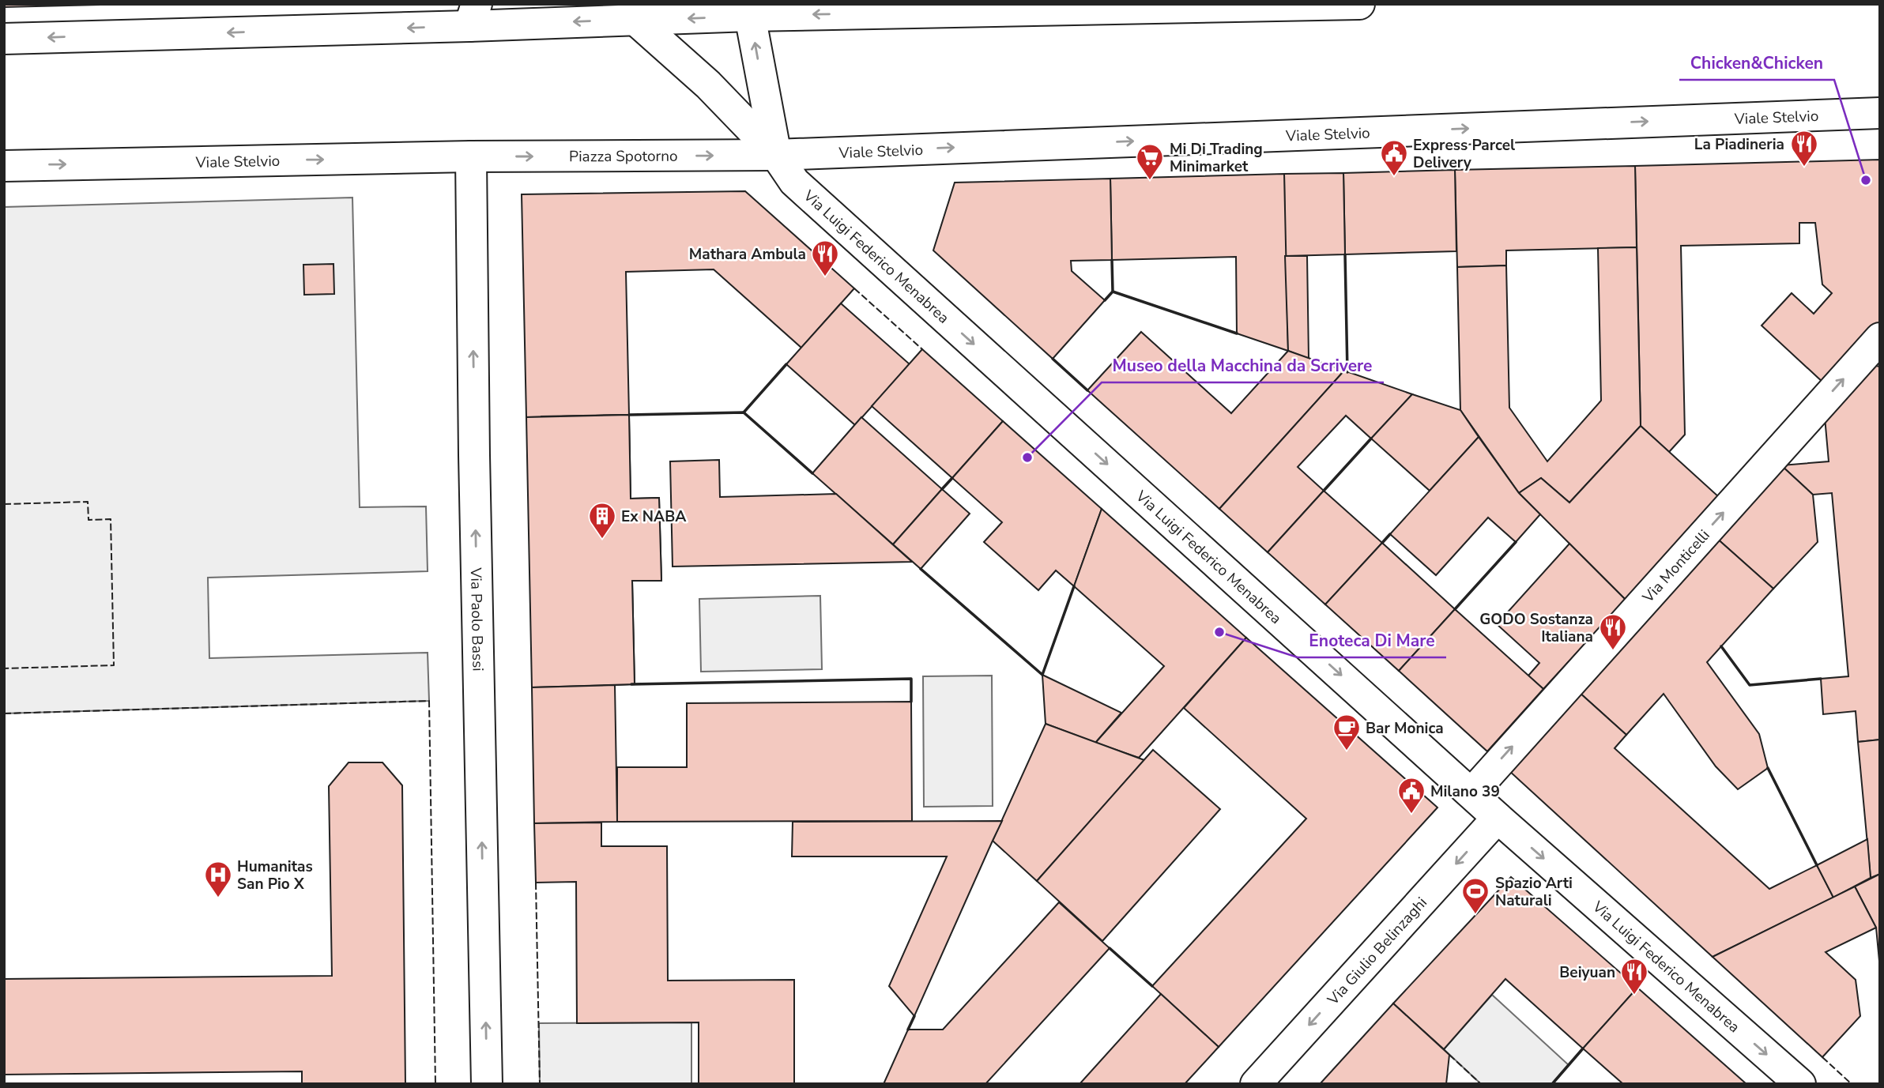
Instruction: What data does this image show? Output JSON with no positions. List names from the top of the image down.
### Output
{
  "streets": {
    "main road": [
      "Viale Stelvio",
      "Piazza Spotorno",
      "Via Luigi Federico Menabrea",
      "Via Monticelli",
      "Via Paolo Bassi",
      "Via Giulio Belinzaghi"
    ]
  },
  "crossings": [
    ["Viale Stelvio", "Piazza Spotorno"],
    ["Viale Stelvio", "Via Luigi Federico Menabrea"],
    ["Viale Stelvio", "Via Paolo Bassi"],
    ["Piazza Spotorno", "Via Luigi Federico Menabrea"],
    ["Piazza Spotorno", "Via Paolo Bassi"],
    ["Via Luigi Federico Menabrea", "Via Monticelli"],
    ["Via Luigi Federico Menabrea", "Via Giulio Belinzaghi"]
  ],
  "one_way": [
    "Via Luigi Federico Menabrea",
    "Via Monticelli",
    "Via Paolo Bassi",
    "Via Giulio Belinzaghi"
  ],
  "places": {
    "restaurant": [
      "La Piadineria",
      "Mathara Ambula",
      "GODO Sostanza Italiana",
      "Beiyuan"
    ],
    "public building": ["Express Parcel Delivery", "Milano 39"],
    "other": ["Chicken&Chicken", "Museo della Macchina da Scrivere", "Enoteca Di Mare"],
    "supermarket": ["Mi Di Trading Minimarket"],
    "building": ["Ex NABA"],
    "cafe": ["Bar Monica"],
    "hospital": ["Humanitas San Pio X"],
    "sports": ["Spazio Arti Naturali"]
  }
}
